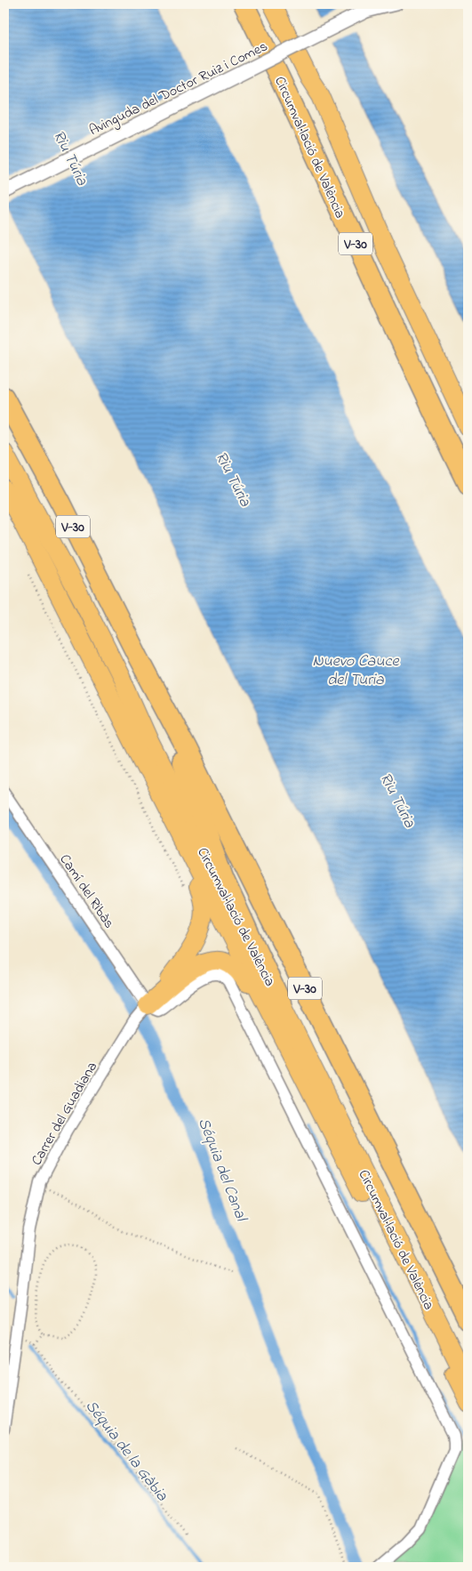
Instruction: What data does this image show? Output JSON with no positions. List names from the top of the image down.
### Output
{
  "streets": {
    "highway": ["Circumval·lació de València", "V-30"],
    "street": ["Avinguda del Doctor Ruiz i Comes", "Camí del Ribàs", "Carrer del Guadiana"]
  },
  "crossings": [
    ["Camí del Ribàs", "Carrer del Guadiana"]
  ],
  "water": [
    "Riu Túria",
    "Nuevo Cauce del Turia",
    "Séquia del Canal",
    "Séquia de la Gàbia"
  ]
}
